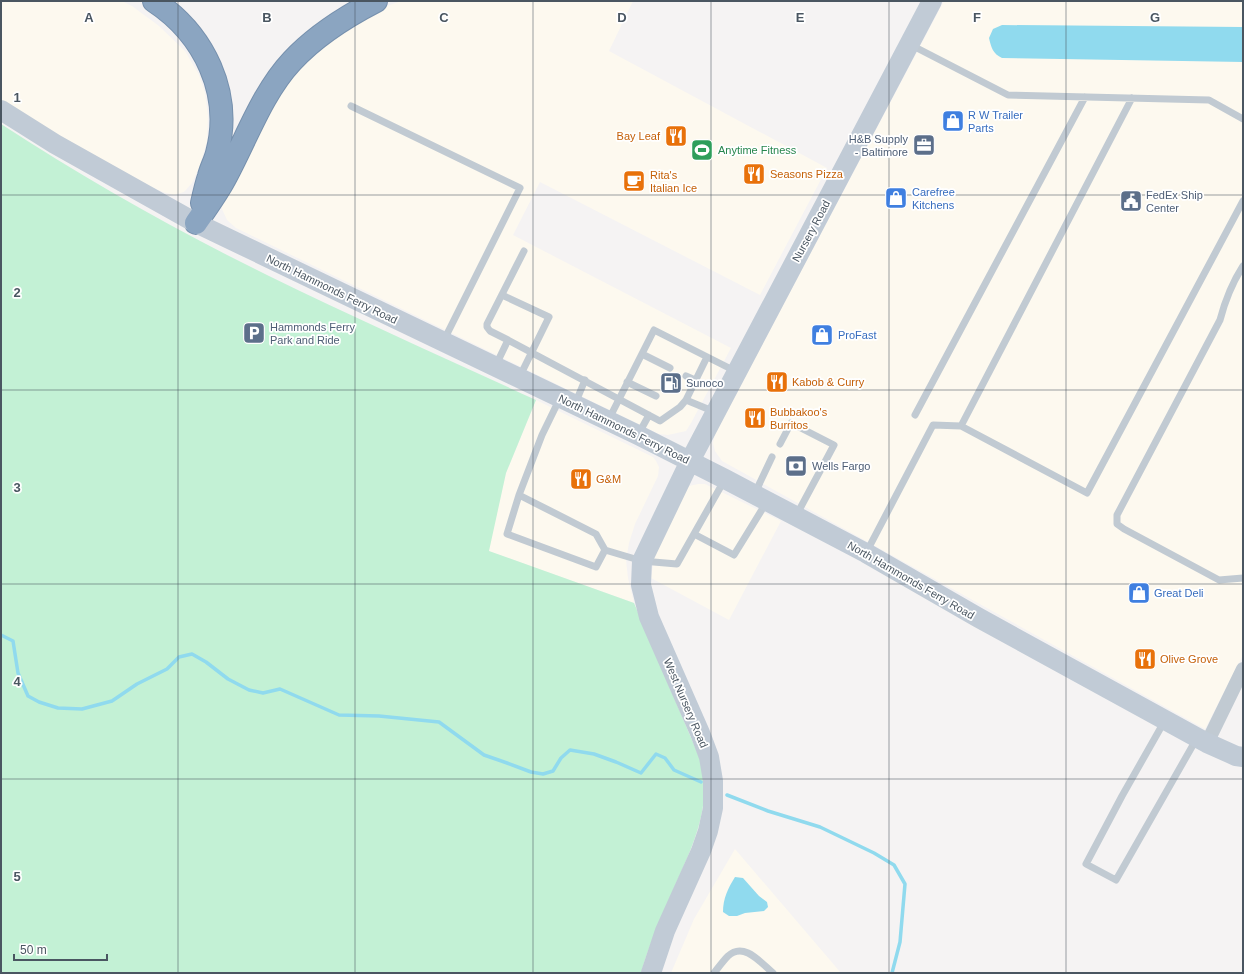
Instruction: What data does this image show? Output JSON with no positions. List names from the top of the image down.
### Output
{
  "streets": {
    "main road": ["Nursery Road", "North Hammonds Ferry Road", "West Nursery Road"]
  },
  "crossings": [
    ["Nursery Road", "North Hammonds Ferry Road"],
    ["Nursery Road", "West Nursery Road"],
    ["North Hammonds Ferry Road", "West Nursery Road"]
  ],
  "places": {
    "shop": [
      "R W Trailer Parts",
      "Carefree Kitchens",
      "ProFast",
      "Great Deli"
    ],
    "restaurant": [
      "Bay Leaf",
      "Seasons Pizza",
      "Kabob & Curry",
      "Bubbakoo's Burritos",
      "G&M",
      "Olive Grove"
    ],
    "office": ["H&B Supply - Baltimore"],
    "sports": ["Anytime Fitness"],
    "cafe": ["Rita's Italian Ice"],
    "public building": ["FedEx Ship Center"],
    "parking": ["Hammonds Ferry Park and Ride"],
    "fuel station": ["Sunoco"],
    "bank": ["Wells Fargo"]
  },
  "scale_bar": "50 m",
  "grid": {
    "columns": [
      "A",
      "B",
      "C",
      "D",
      "E",
      "F",
      "G"
    ],
    "rows": [
      "1",
      "2",
      "3",
      "4",
      "5"
    ]
  }
}
